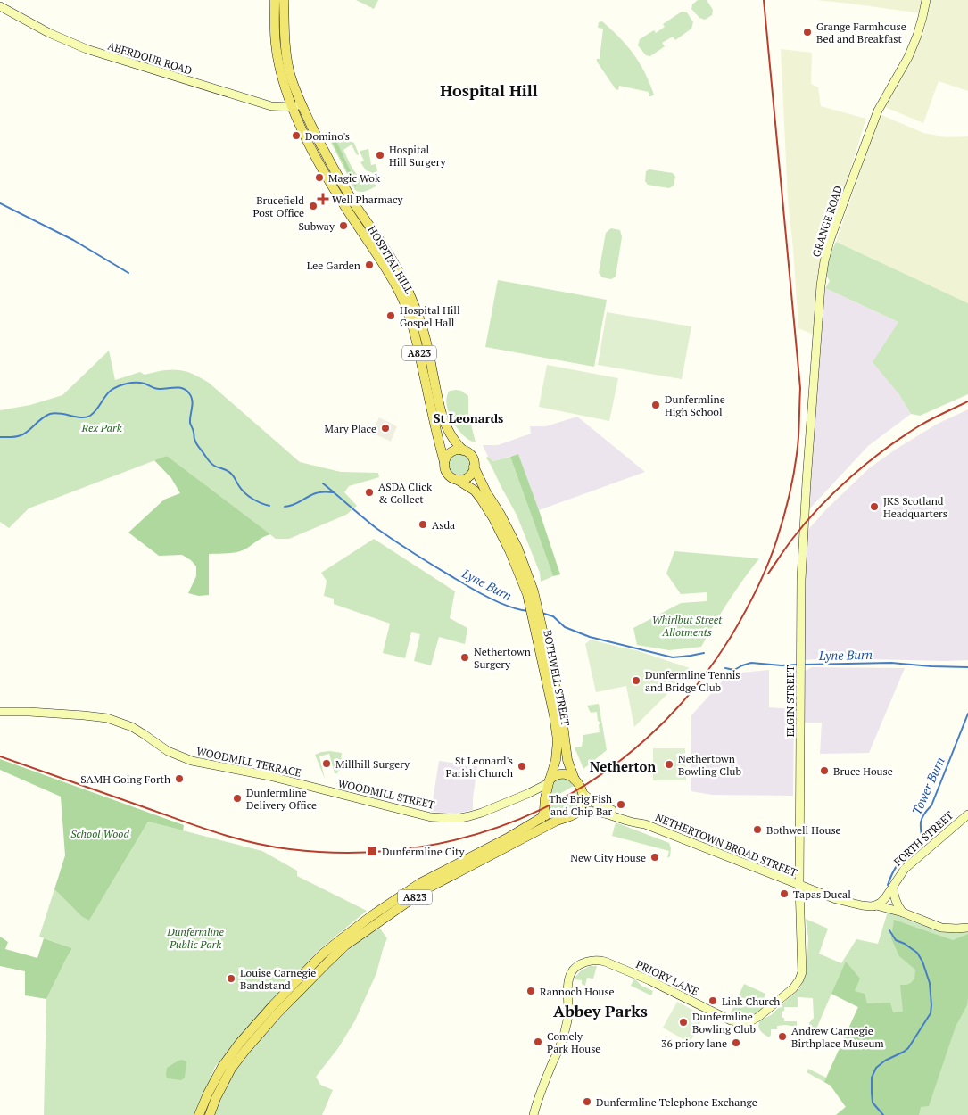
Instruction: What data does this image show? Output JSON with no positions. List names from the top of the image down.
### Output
{
  "streets": {
    "main road": ["HOSPITAL HILL", "A823", "BOTHWELL STREET"],
    "street": [
      "ABERDOUR ROAD",
      "GRANGE ROAD",
      "ELGIN STREET",
      "WOODMILL TERRACE",
      "WOODMILL STREET",
      "FORTH STREET",
      "NETHERTOWN BROAD STREET",
      "PRIORY LANE"
    ]
  },
  "crossings": [
    ["ABERDOUR ROAD", "HOSPITAL HILL"],
    ["ABERDOUR ROAD", "A823"],
    ["GRANGE ROAD", "ELGIN STREET"],
    ["HOSPITAL HILL", "A823"],
    ["A823", "BOTHWELL STREET"],
    ["A823", "WOODMILL STREET"],
    ["A823", "NETHERTOWN BROAD STREET"],
    ["BOTHWELL STREET", "WOODMILL STREET"],
    ["BOTHWELL STREET", "NETHERTOWN BROAD STREET"],
    ["ELGIN STREET", "NETHERTOWN BROAD STREET"],
    ["ELGIN STREET", "PRIORY LANE"],
    ["WOODMILL TERRACE", "WOODMILL STREET"],
    ["WOODMILL STREET", "NETHERTOWN BROAD STREET"],
    ["FORTH STREET", "NETHERTOWN BROAD STREET"]
  ],
  "districts": [
    "Hospital Hill",
    "St Leonards",
    "Netherton",
    "Abbey Parks"
  ],
  "water": ["Lyne Burn", "Tower Burn"],
  "parks": [
    "Rex Park",
    "Whirlbut Street Allotments",
    "School Wood",
    "Dunfermline Public Park"
  ],
  "places": {
    "other": [
      "Grange Farmhouse Bed and Breakfast",
      "Domino's",
      "Hospital Hill Surgery",
      "Magic Wok",
      "Brucefield Post Office",
      "Subway",
      "Lee Garden",
      "Hospital Hill Gospel Hall",
      "Dunfermline High School",
      "Mary Place",
      "ASDA Click & Collect",
      "JKS Scotland Headquarters",
      "Asda",
      "Nethertown Surgery",
      "Dunfermline Tennis and Bridge Club",
      "Millhill Surgery",
      "Nethertown Bowling Club",
      "St Leonard's Parish Church",
      "Bruce House",
      "SAMH Going Forth",
      "Dunfermline Delivery Office",
      "The Brig Fish and Chip Bar",
      "Bothwell House",
      "New City House",
      "Tapas Ducal",
      "Louise Carnegie Bandstand",
      "Rannoch House",
      "Link Church",
      "Dunfermline Bowling Club",
      "Andrew Carnegie Birthplace Museum",
      "Comely Park House",
      "36 priory lane",
      "Dunfermline Telephone Exchange"
    ],
    "health": ["Well Pharmacy"],
    "transit": ["Dunfermline City"]
  }
}
